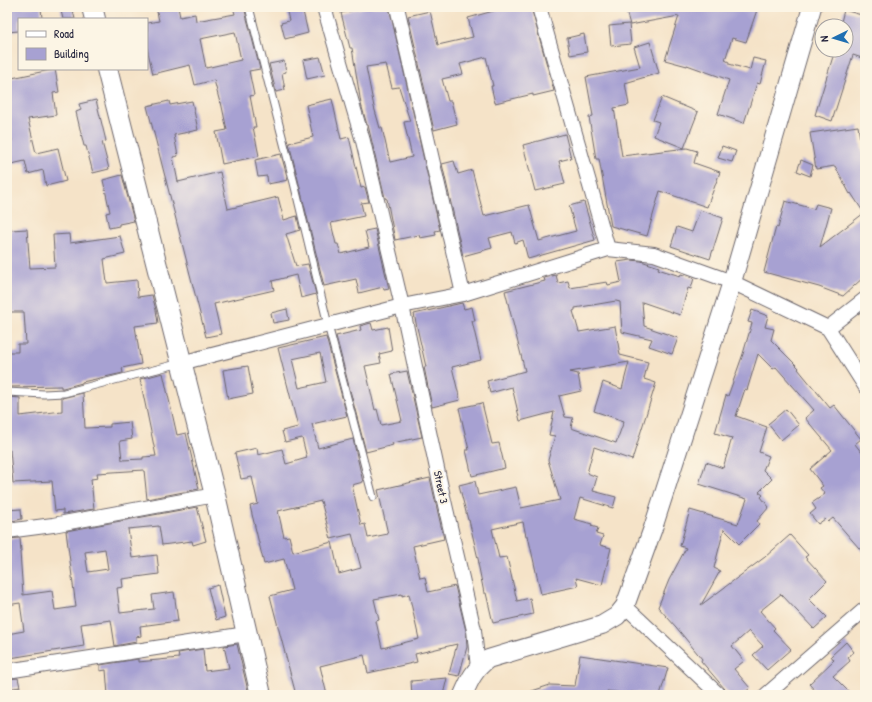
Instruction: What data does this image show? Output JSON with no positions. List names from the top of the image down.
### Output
{
  "streets": {
    "street": ["Street 3"]
  },
  "legend": ["Road", "Building"],
  "north": "left"
}
